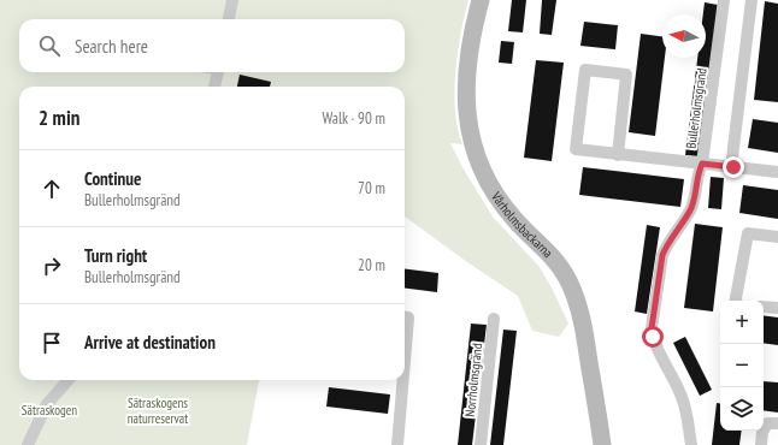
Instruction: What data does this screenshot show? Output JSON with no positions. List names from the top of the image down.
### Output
{
  "streets": {
    "street": ["Bullerholmsgränd", "Vårholmsbackarna", "Norrholmsgränd"]
  },
  "parks": ["Sätraskogens naturreservat", "Sätraskogen"],
  "north": "left",
  "page": {
    "search": "Search here",
    "heading": ["2 min", "Walk · 90 m"],
    "list": [
      ["Continue", "Bullerholmsgränd", "70 m"],
      ["Turn right", "Bullerholmsgränd", "20 m"],
      "Arrive at destination"
    ],
    "map_buttons": ["+", "−"]
  }
}
